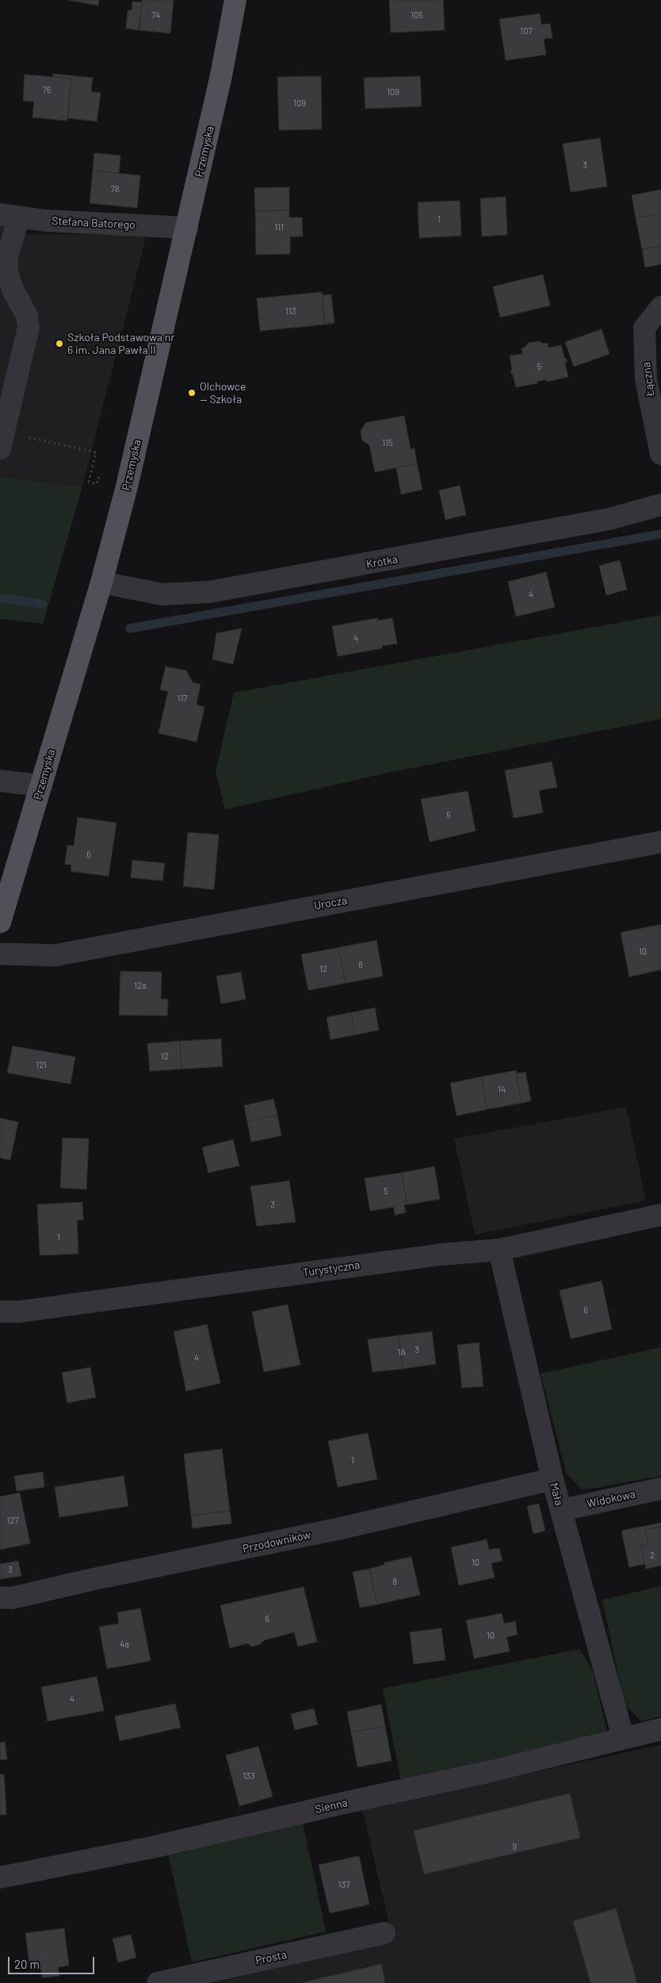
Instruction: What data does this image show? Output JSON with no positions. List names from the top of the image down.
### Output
{
  "streets": {
    "main road": ["Przemyska"],
    "street": [
      "Stefana Batorego",
      "Łączna",
      "Krótka",
      "Urocza",
      "Turystyczna",
      "Mała",
      "Widokowa",
      "Przodowników",
      "Sienna",
      "Prosta"
    ]
  },
  "crossings": [
    ["Przemyska", "Stefana Batorego"],
    ["Przemyska", "Krótka"],
    ["Turystyczna", "Mała"],
    ["Mała", "Widokowa"],
    ["Mała", "Przodowników"],
    ["Mała", "Sienna"]
  ],
  "places": ["Szkoła Podstawowa nr 6 im. Jana Pawła II", "Olchowce — Szkoła"],
  "house_numbers": [
    "74",
    "105",
    "107",
    "76",
    "109",
    "109",
    "3",
    "78",
    "1",
    "111",
    "113",
    "5",
    "115",
    "4",
    "4",
    "117",
    "5",
    "6",
    "10",
    "8",
    "12",
    "12a",
    "12",
    "121",
    "14",
    "5",
    "3",
    "1",
    "6",
    "3",
    "1A",
    "4",
    "1",
    "127",
    "2",
    "10",
    "3",
    "8",
    "6",
    "10",
    "4a",
    "4",
    "133",
    "9",
    "137"
  ],
  "scale_bar": "20 m"
}
